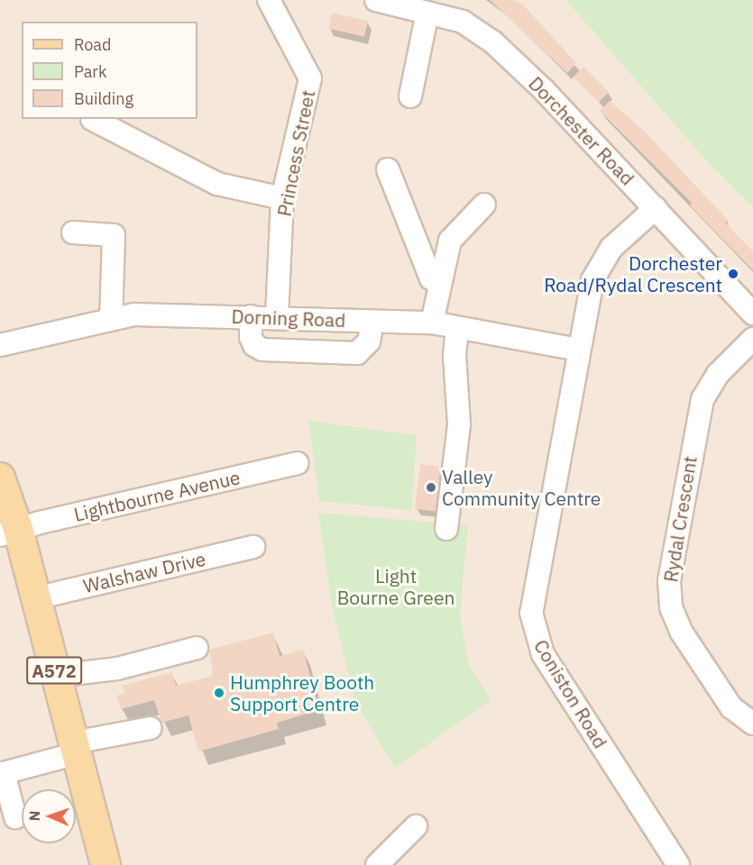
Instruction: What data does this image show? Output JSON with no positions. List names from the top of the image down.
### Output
{
  "streets": {
    "main road": ["A572"],
    "street": [
      "Dorchester Road",
      "Princess Street",
      "Dorning Road",
      "Lightbourne Avenue",
      "Rydal Crescent",
      "Walshaw Drive",
      "Coniston Road"
    ]
  },
  "crossings": [
    ["Dorchester Road", "Coniston Road"],
    ["Princess Street", "Dorning Road"],
    ["Dorning Road", "Coniston Road"],
    ["Lightbourne Avenue", "A572"],
    ["Walshaw Drive", "A572"]
  ],
  "parks": ["Light Bourne Green"],
  "places": ["Dorchester Road/Rydal Crescent", "Valley Community Centre", "Humphrey Booth Support Centre"],
  "legend": ["Road", "Park", "Building"],
  "north": "left"
}
